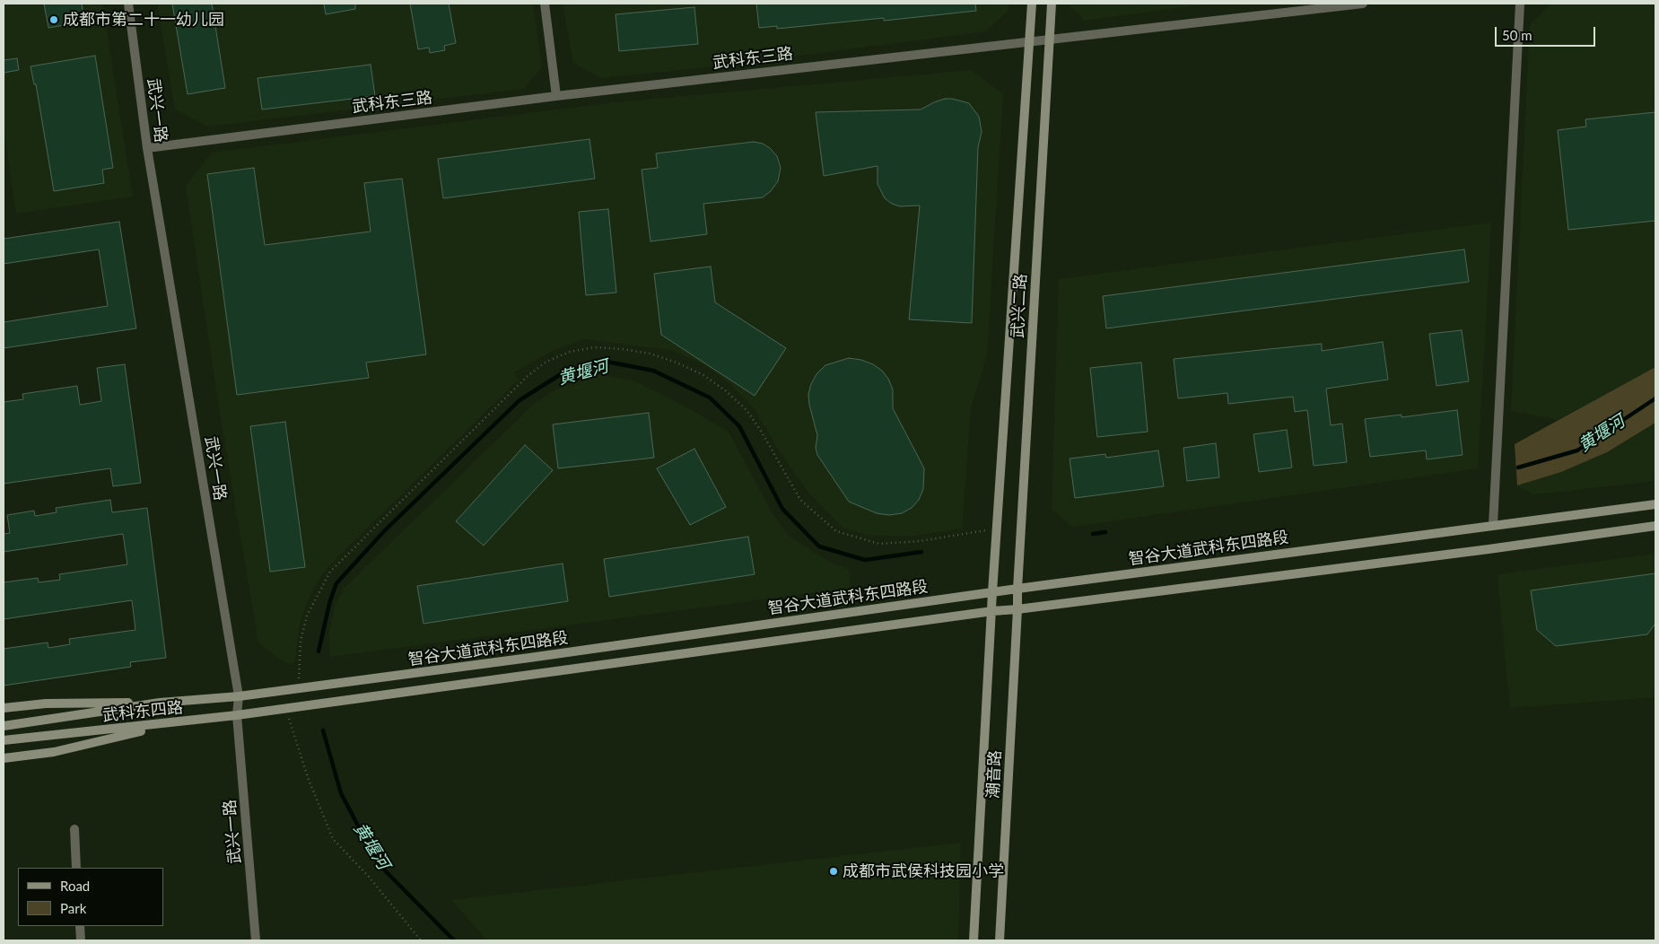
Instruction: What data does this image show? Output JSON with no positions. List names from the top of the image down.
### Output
{
  "streets": {
    "main road": [
      "武兴二路",
      "智谷大道武科东四路段",
      "武科东四路",
      "潮音路"
    ],
    "street": ["武科东三路", "武兴一路"]
  },
  "crossings": [
    ["武科东三路", "武兴一路"],
    ["武科东三路", "武兴二路"],
    ["武科东三路", "潮音路"],
    ["武兴一路", "智谷大道武科东四路段"],
    ["武兴一路", "武科东四路"],
    ["武兴二路", "智谷大道武科东四路段"],
    ["武兴二路", "潮音路"],
    ["智谷大道武科东四路段", "武科东四路"],
    ["智谷大道武科东四路段", "潮音路"]
  ],
  "water": ["黄堰河"],
  "places": ["成都市第二十一幼儿园", "成都市武侯科技园小学"],
  "legend": ["Road", "Park"],
  "scale_bar": "50 m"
}
